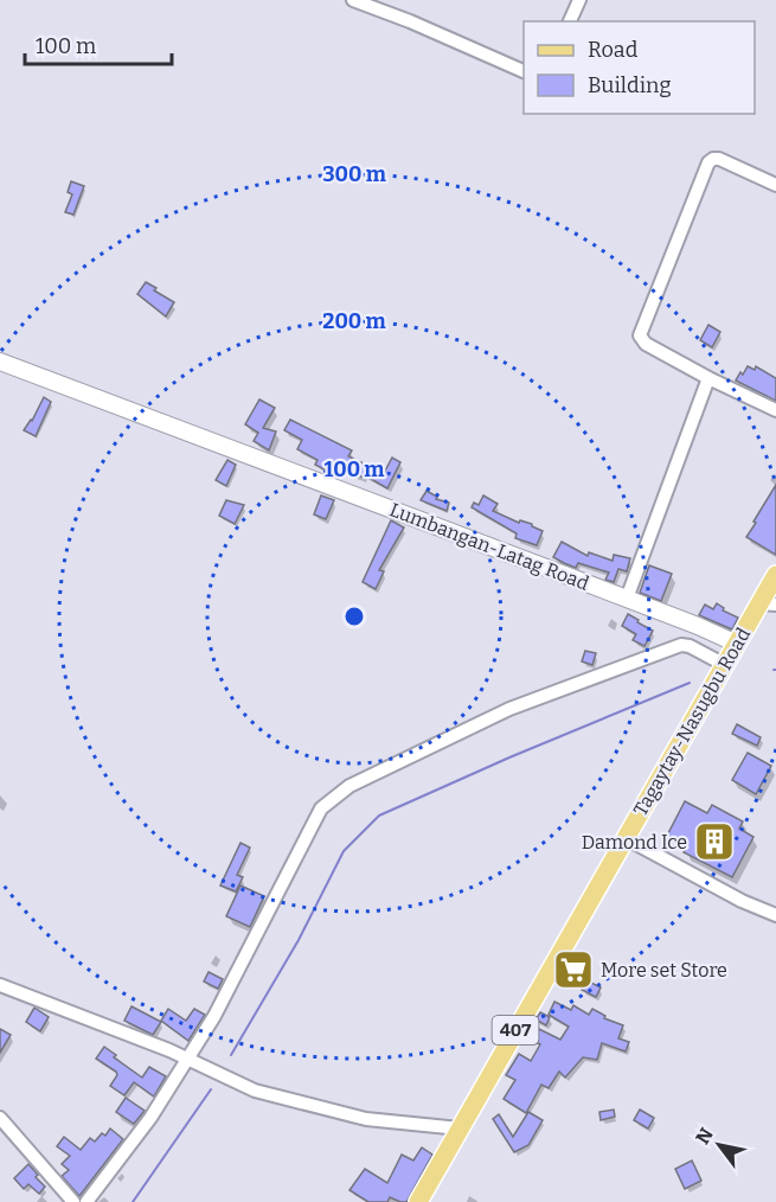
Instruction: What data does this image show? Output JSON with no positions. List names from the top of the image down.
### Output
{
  "streets": {
    "main road": ["Tagaytay-Nasugbu Road", "407"],
    "street": ["Lumbangan-Latag Road"]
  },
  "crossings": [
    ["Lumbangan-Latag Road", "Tagaytay-Nasugbu Road"]
  ],
  "places": {
    "building": ["Damond Ice"],
    "supermarket": ["More set Store"]
  },
  "legend": ["Road", "Building"],
  "scale_bar": "100 m",
  "north": "top left",
  "rings": ["300 m", "200 m", "100 m"]
}
